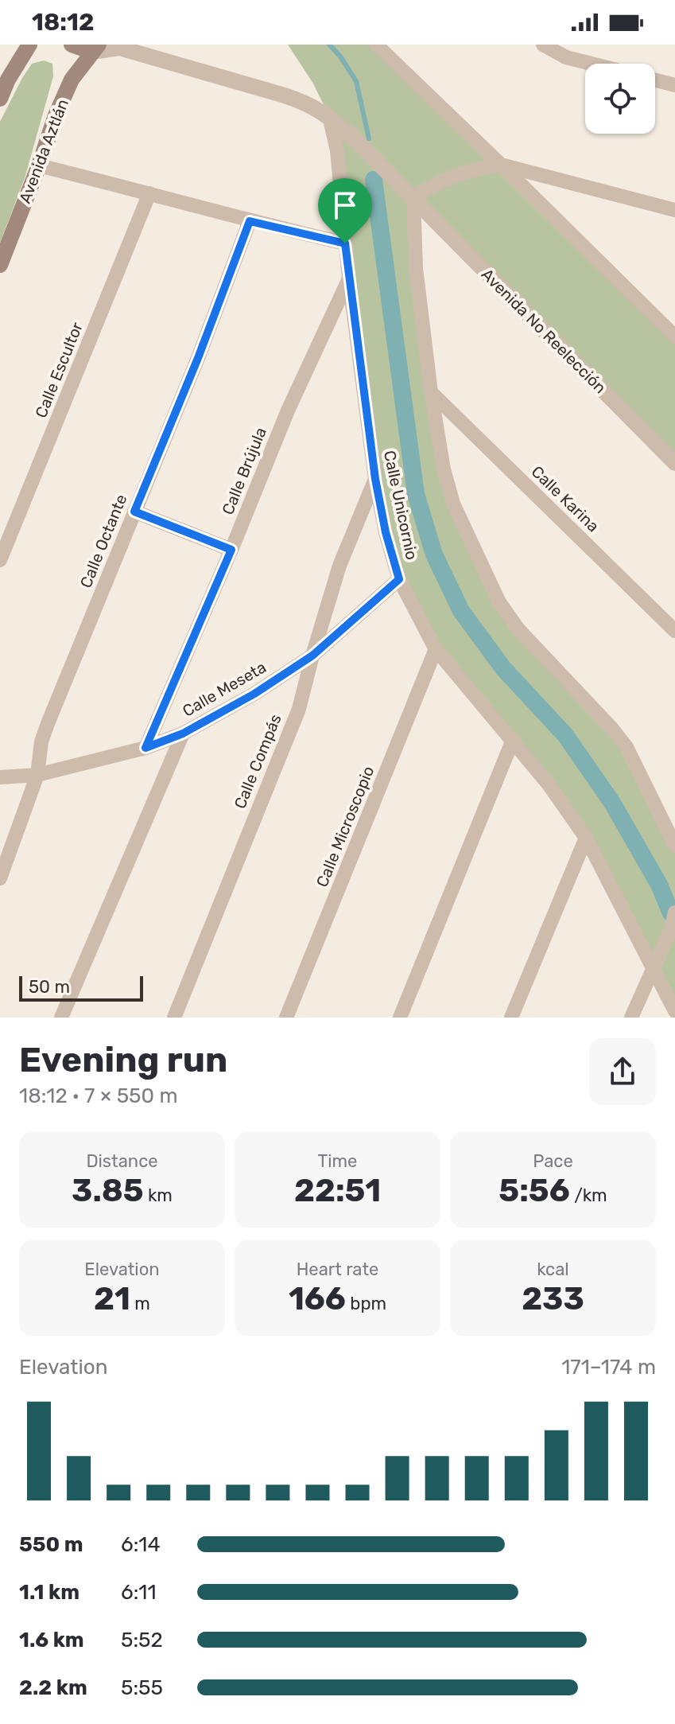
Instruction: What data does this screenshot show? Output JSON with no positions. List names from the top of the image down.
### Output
{
  "streets": {
    "main road": ["Avenida Aztlán", "Avenida No Reelección"],
    "street": [
      "Calle Escultor",
      "Calle Brújula",
      "Calle Karina",
      "Calle Unicornio",
      "Calle Octante",
      "Calle Meseta",
      "Calle Compás",
      "Calle Microscopio"
    ]
  },
  "crossings": [
    ["Avenida Aztlán", "Avenida No Reelección"],
    ["Avenida No Reelección", "Calle Unicornio"],
    ["Calle Brújula", "Calle Unicornio"],
    ["Calle Brújula", "Calle Meseta"],
    ["Calle Unicornio", "Calle Meseta"],
    ["Calle Unicornio", "Calle Compás"],
    ["Calle Unicornio", "Calle Microscopio"],
    ["Calle Octante", "Calle Meseta"],
    ["Calle Meseta", "Calle Compás"]
  ],
  "scale_bar": "50 m",
  "page": {
    "status": "18:12",
    "scale": "50 m",
    "heading": ["Evening run", "18:12 · 7 × 550 m"],
    "stats": [
      ["Distance", "3.85 km"],
      ["Time", "22:51"],
      ["Pace", "5:56 /km"],
      ["Elevation", "21 m"],
      ["Heart rate", "166 bpm"],
      ["kcal", "233"]
    ],
    "chart": ["Elevation", "171–174 m"],
    "list": [
      {
        "name": "550 m",
        "note": "6:14"
      },
      {
        "name": "1.1 km",
        "note": "6:11"
      },
      {
        "name": "1.6 km",
        "note": "5:52"
      },
      {
        "name": "2.2 km",
        "note": "5:55"
      }
    ]
  }
}
